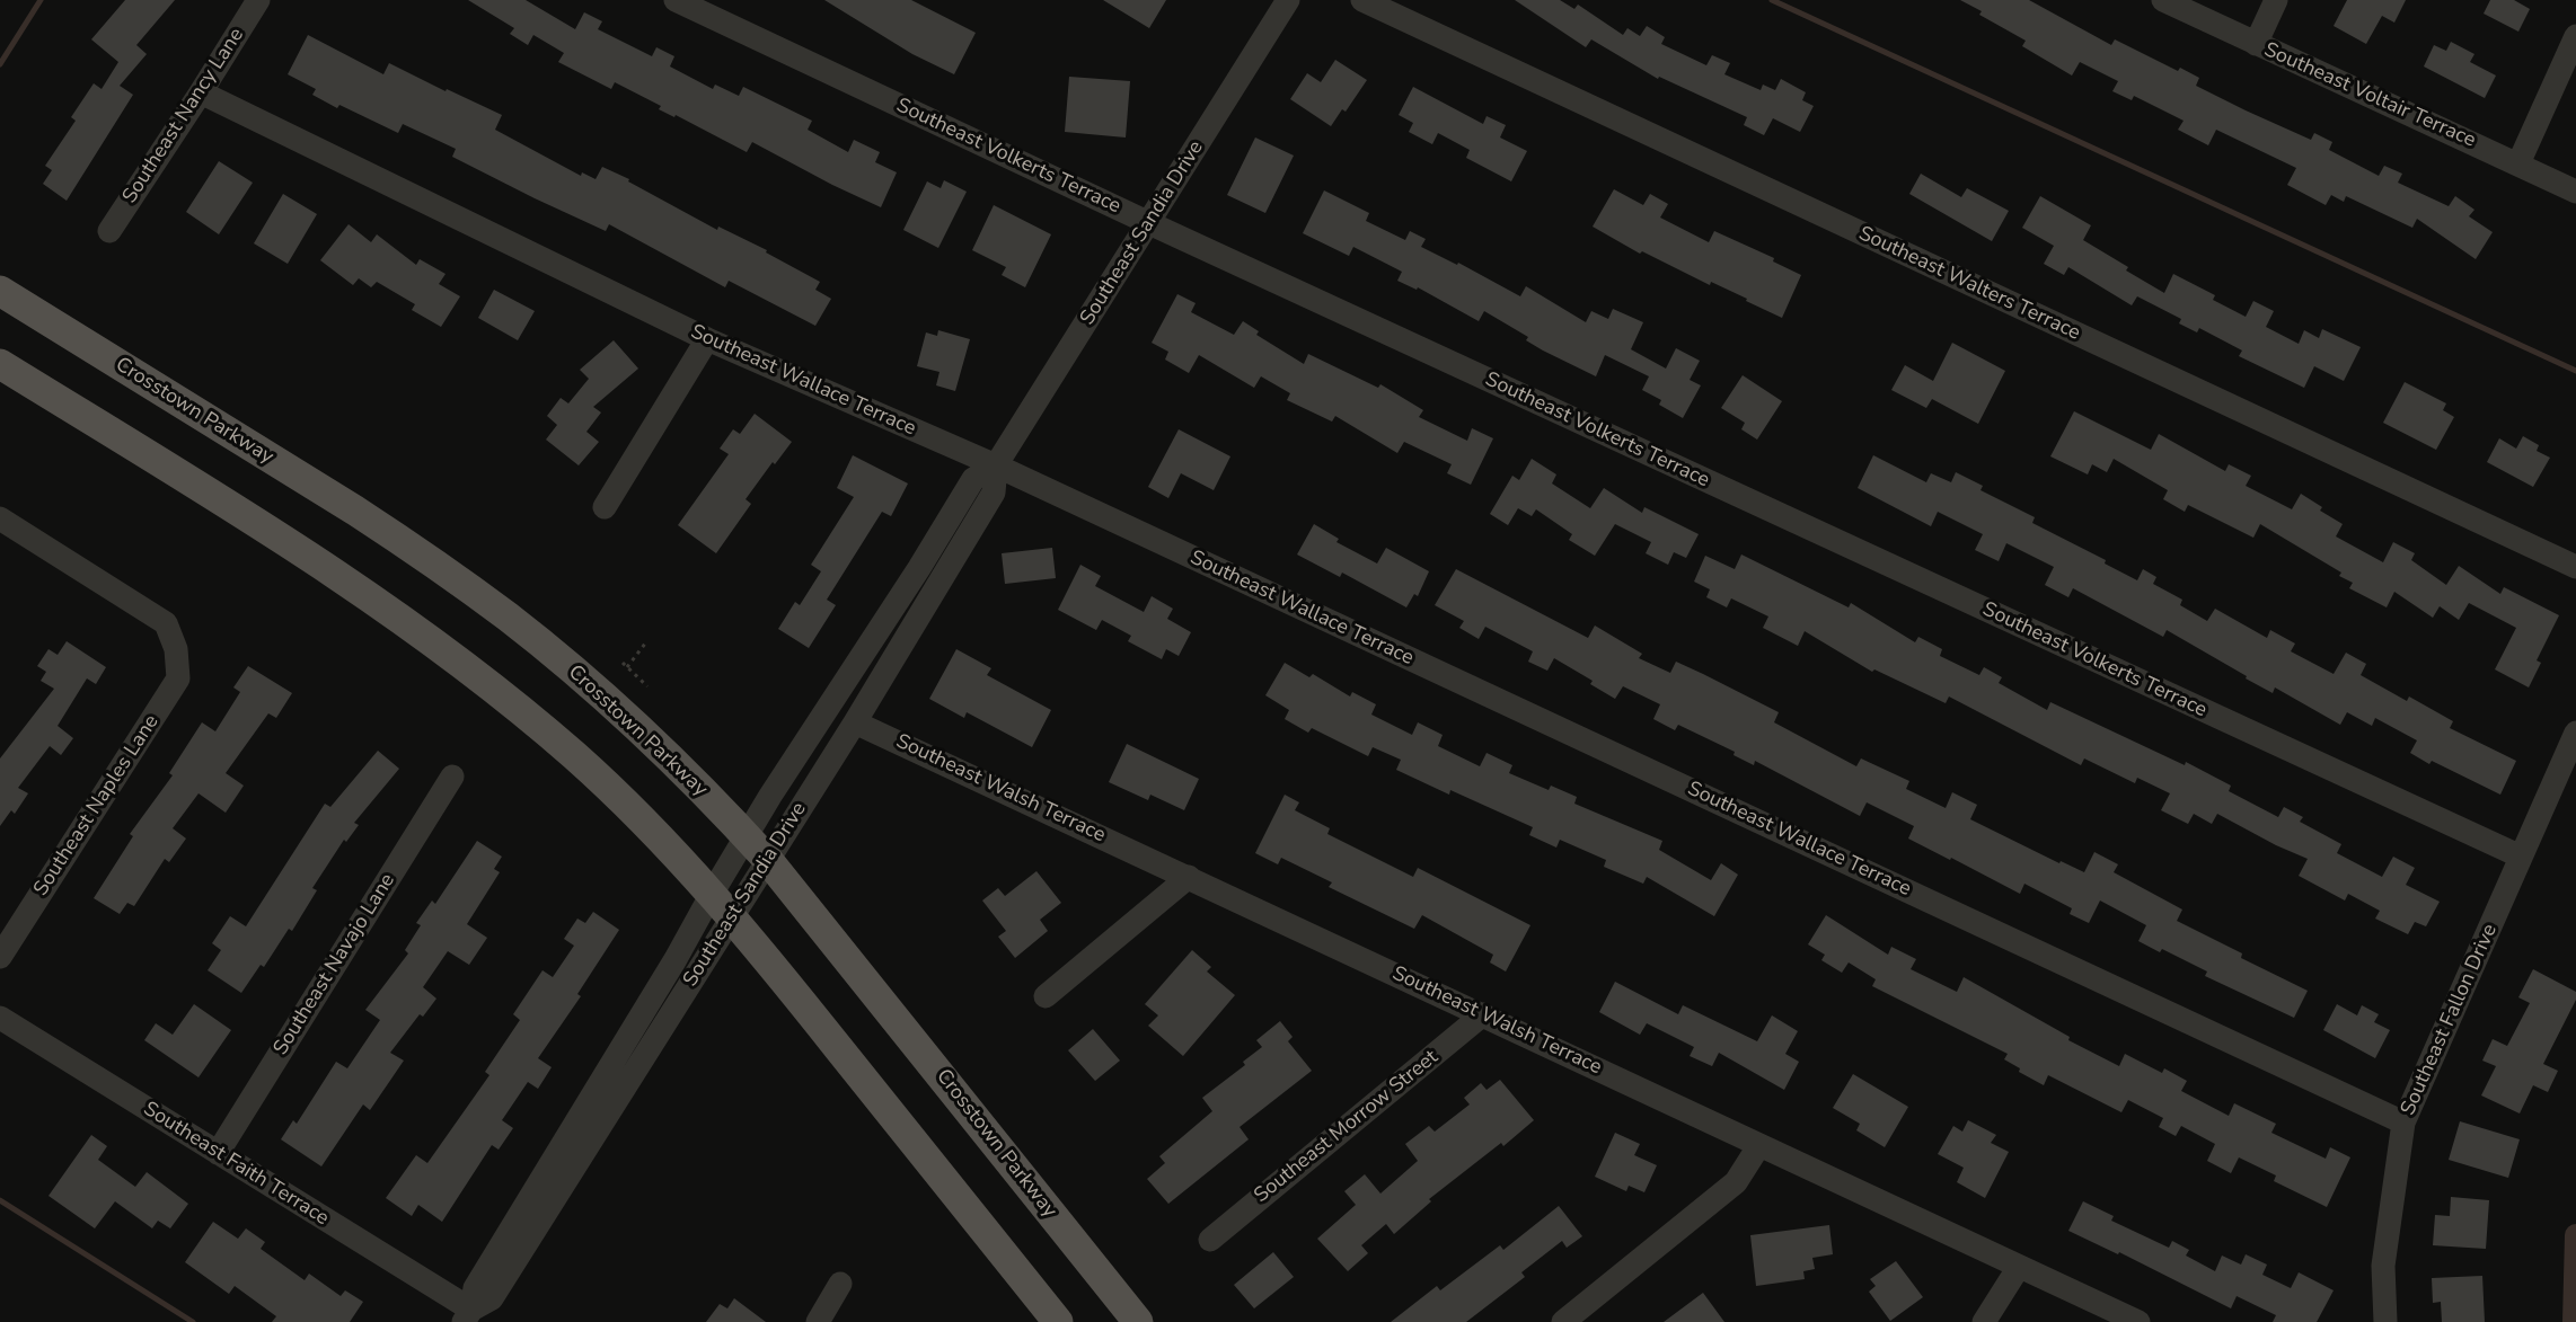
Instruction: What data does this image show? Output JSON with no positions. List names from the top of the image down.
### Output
{
  "streets": {
    "main road": ["Crosstown Parkway"],
    "street": [
      "Southeast Voltair Terrace",
      "Southeast Nancy Lane",
      "Southeast Volkerts Terrace",
      "Southeast Sandia Drive",
      "Southeast Walters Terrace",
      "Southeast Wallace Terrace",
      "Southeast Walsh Terrace",
      "Southeast Naples Lane",
      "Southeast Navajo Lane",
      "Southeast Fallon Drive",
      "Southeast Morrow Street",
      "Southeast Faith Terrace"
    ]
  },
  "crossings": [
    ["Southeast Nancy Lane", "Southeast Wallace Terrace"],
    ["Southeast Volkerts Terrace", "Southeast Sandia Drive"],
    ["Southeast Volkerts Terrace", "Southeast Fallon Drive"],
    ["Southeast Sandia Drive", "Southeast Wallace Terrace"],
    ["Southeast Sandia Drive", "Crosstown Parkway"],
    ["Southeast Sandia Drive", "Southeast Walsh Terrace"],
    ["Southeast Sandia Drive", "Southeast Faith Terrace"],
    ["Southeast Wallace Terrace", "Southeast Fallon Drive"],
    ["Southeast Walsh Terrace", "Southeast Morrow Street"],
    ["Southeast Navajo Lane", "Southeast Faith Terrace"]
  ]
}
